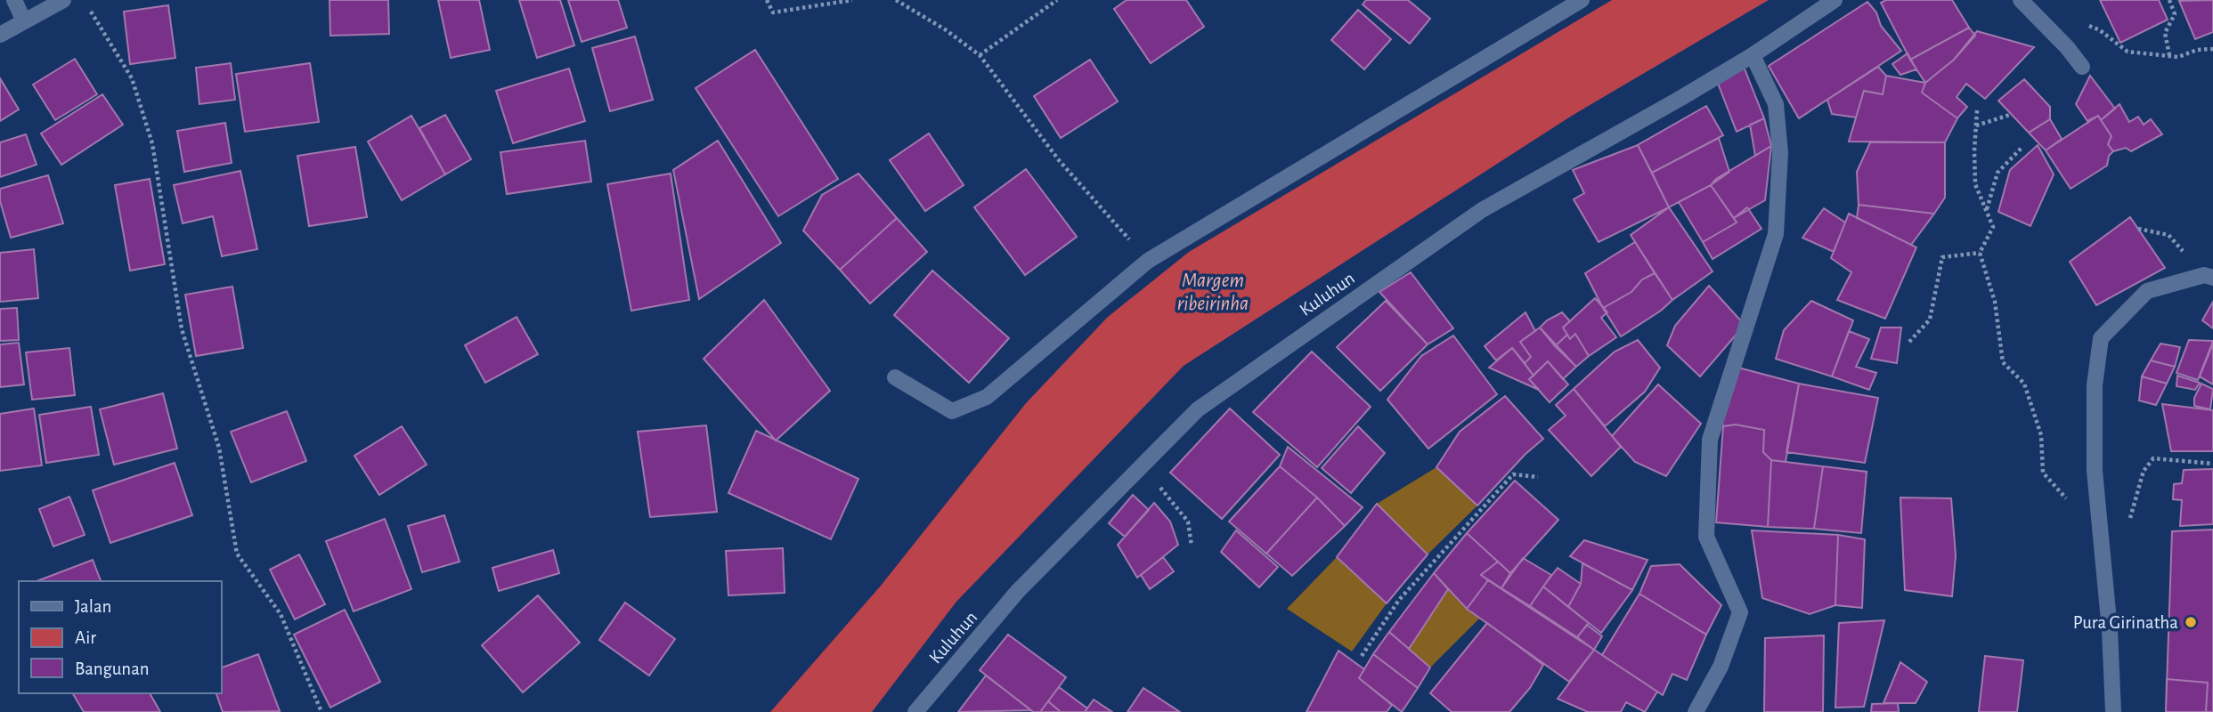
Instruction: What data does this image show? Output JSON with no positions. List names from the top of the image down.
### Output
{
  "streets": {
    "street": ["Kuluhun"]
  },
  "water": ["Margem ribeirinha"],
  "places": ["Pura Girinatha"],
  "legend": ["Jalan", "Air", "Bangunan"]
}
